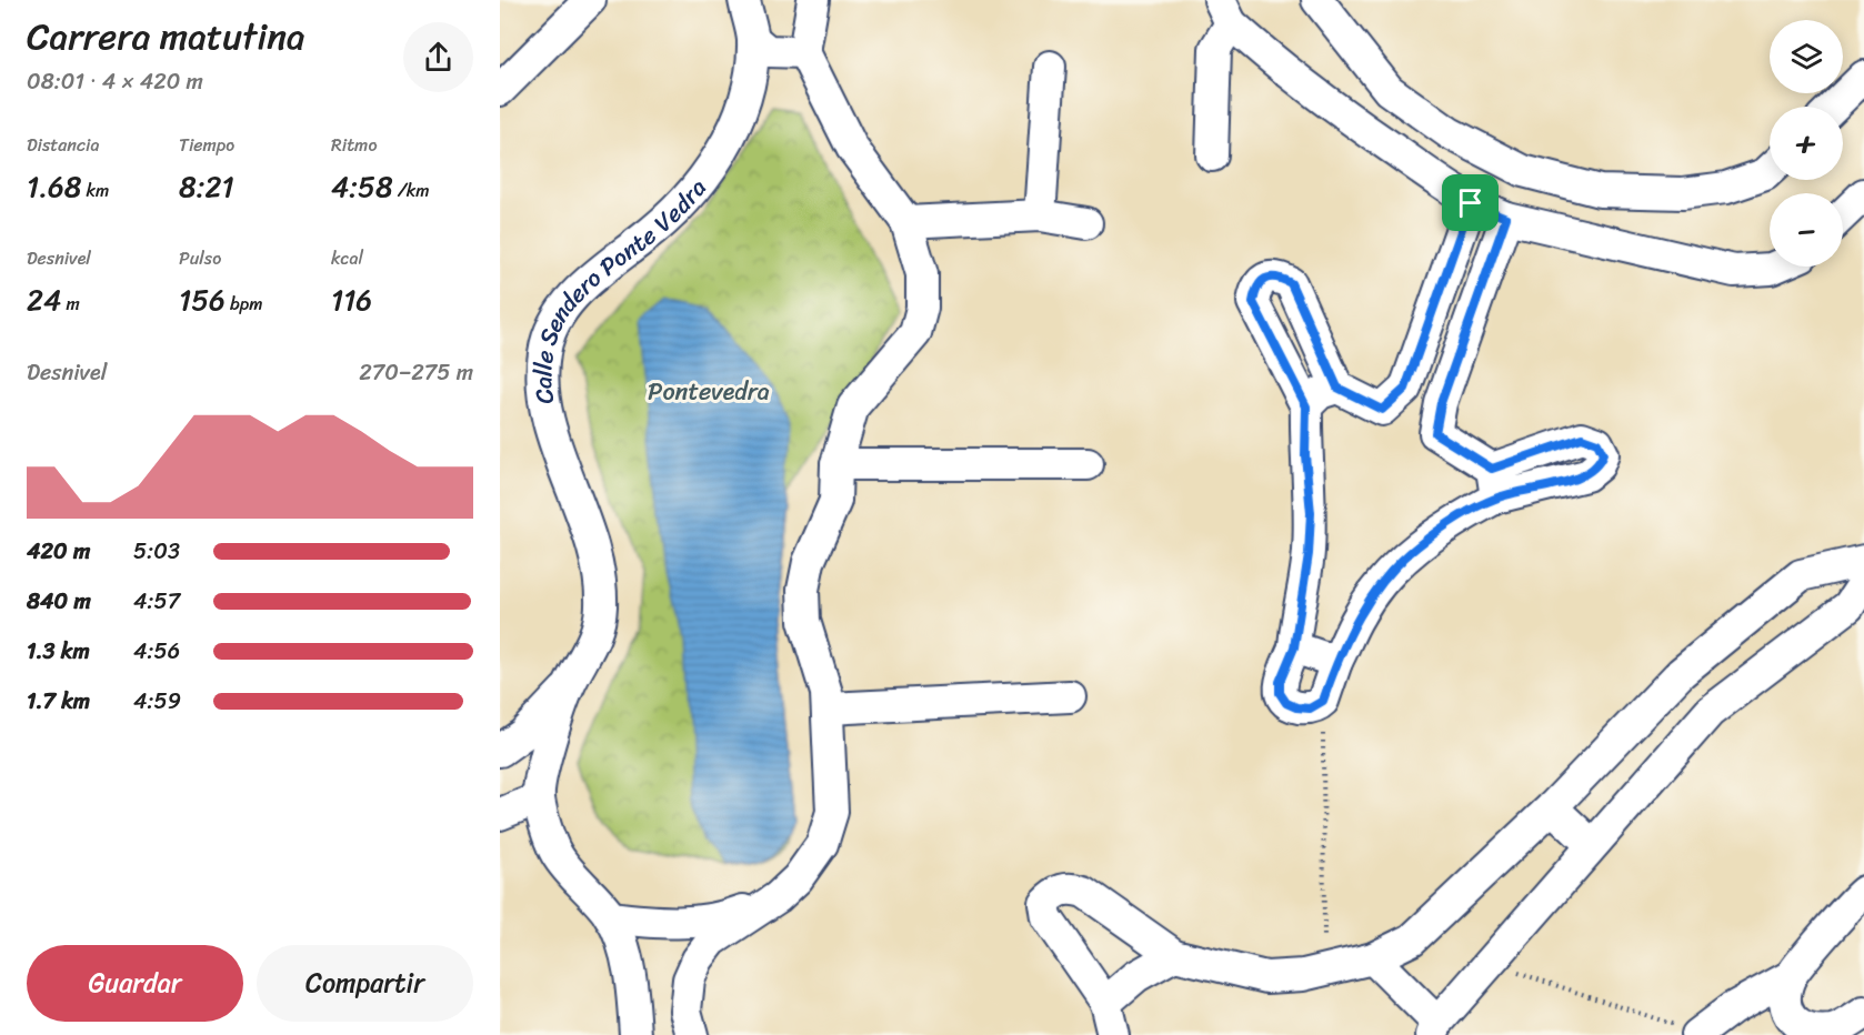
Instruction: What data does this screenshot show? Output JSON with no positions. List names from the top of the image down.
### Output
{
  "streets": {
    "street": ["Calle Sendero Ponte Vedra"]
  },
  "parks": ["Pontevedra"],
  "page": {
    "heading": ["Carrera matutina", "08:01 · 4 × 420 m"],
    "map_buttons": ["+", "−"],
    "stats": [
      ["Distancia", "1.68 km"],
      ["Tiempo", "8:21"],
      ["Ritmo", "4:58 /km"],
      ["Desnivel", "24 m"],
      ["Pulso", "156 bpm"],
      ["kcal", "116"]
    ],
    "chart": ["Desnivel", "270–275 m"],
    "list": [
      {
        "name": "420 m",
        "note": "5:03"
      },
      {
        "name": "840 m",
        "note": "4:57"
      },
      {
        "name": "1.3 km",
        "note": "4:56"
      },
      {
        "name": "1.7 km",
        "note": "4:59"
      }
    ],
    "buttons": ["Guardar", "Compartir"]
  }
}
